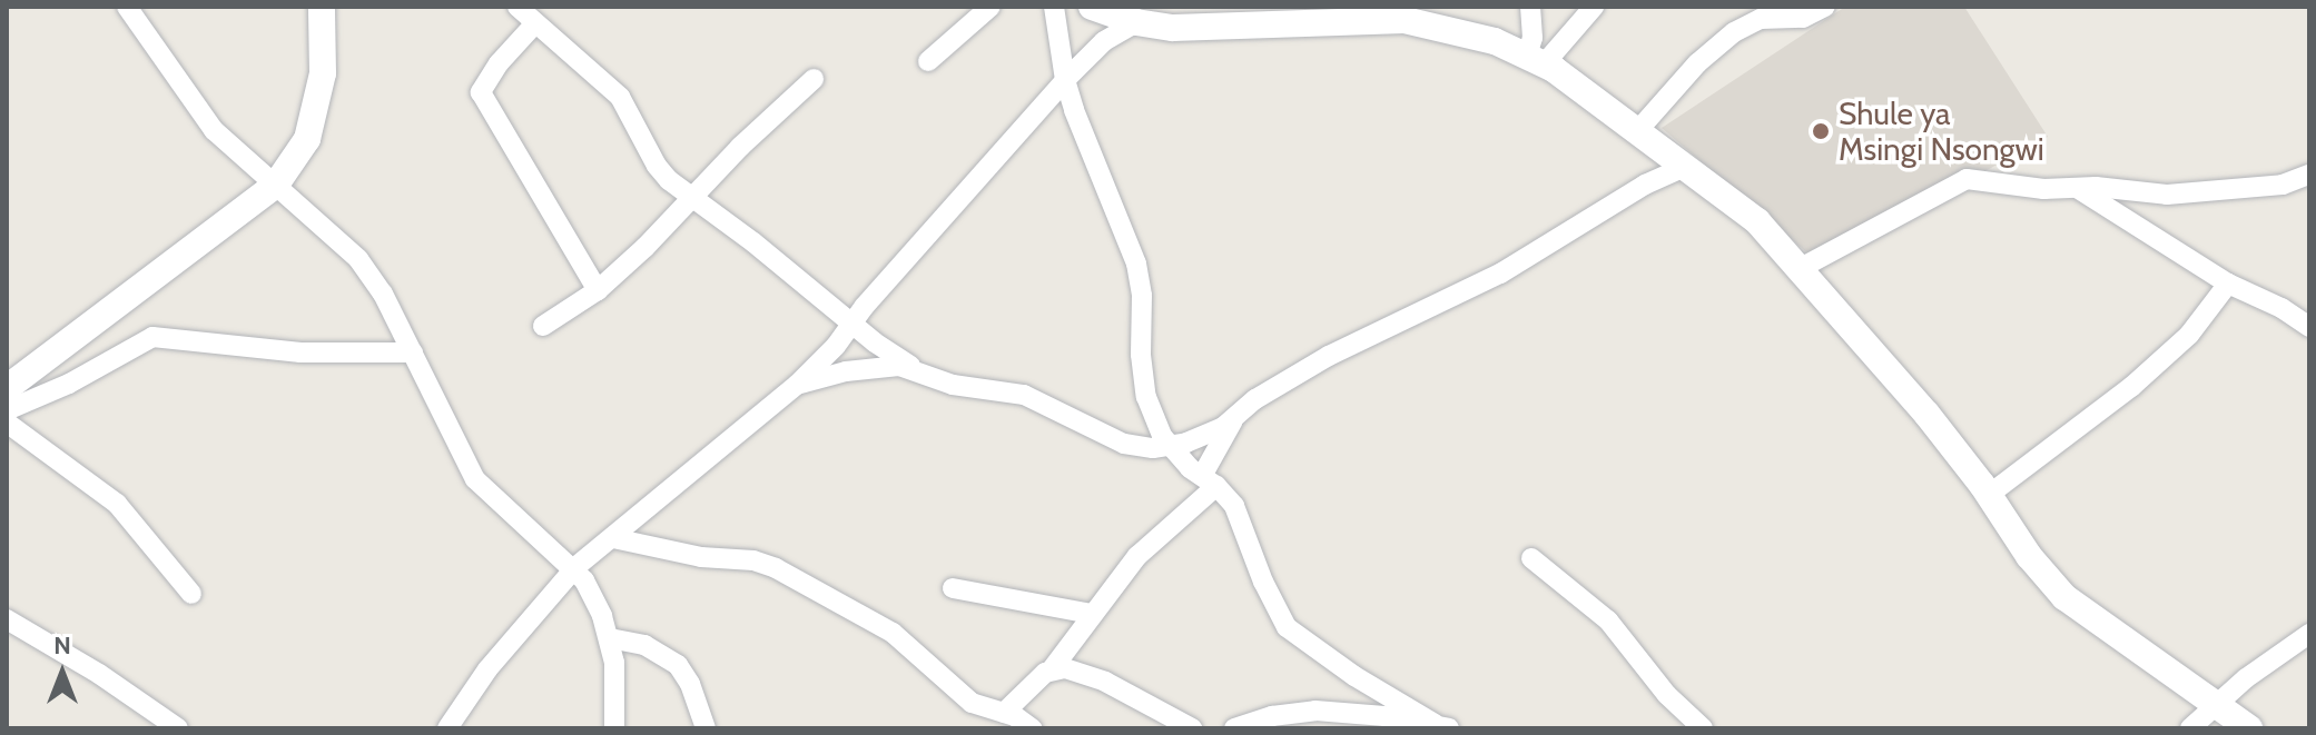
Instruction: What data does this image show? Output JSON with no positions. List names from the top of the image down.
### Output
{
  "places": ["Shule ya Msingi Nsongwi"],
  "north": "top"
}
